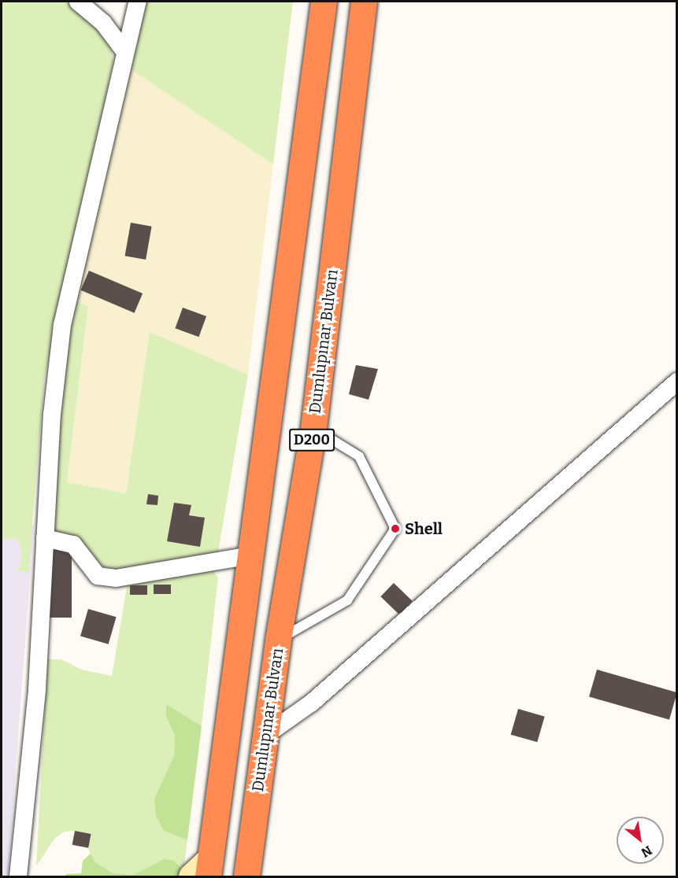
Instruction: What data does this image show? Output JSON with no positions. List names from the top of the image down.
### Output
{
  "streets": {
    "highway": ["Dumlupınar Bulvarı", "D200"]
  },
  "places": ["Shell"],
  "north": "bottom right"
}
